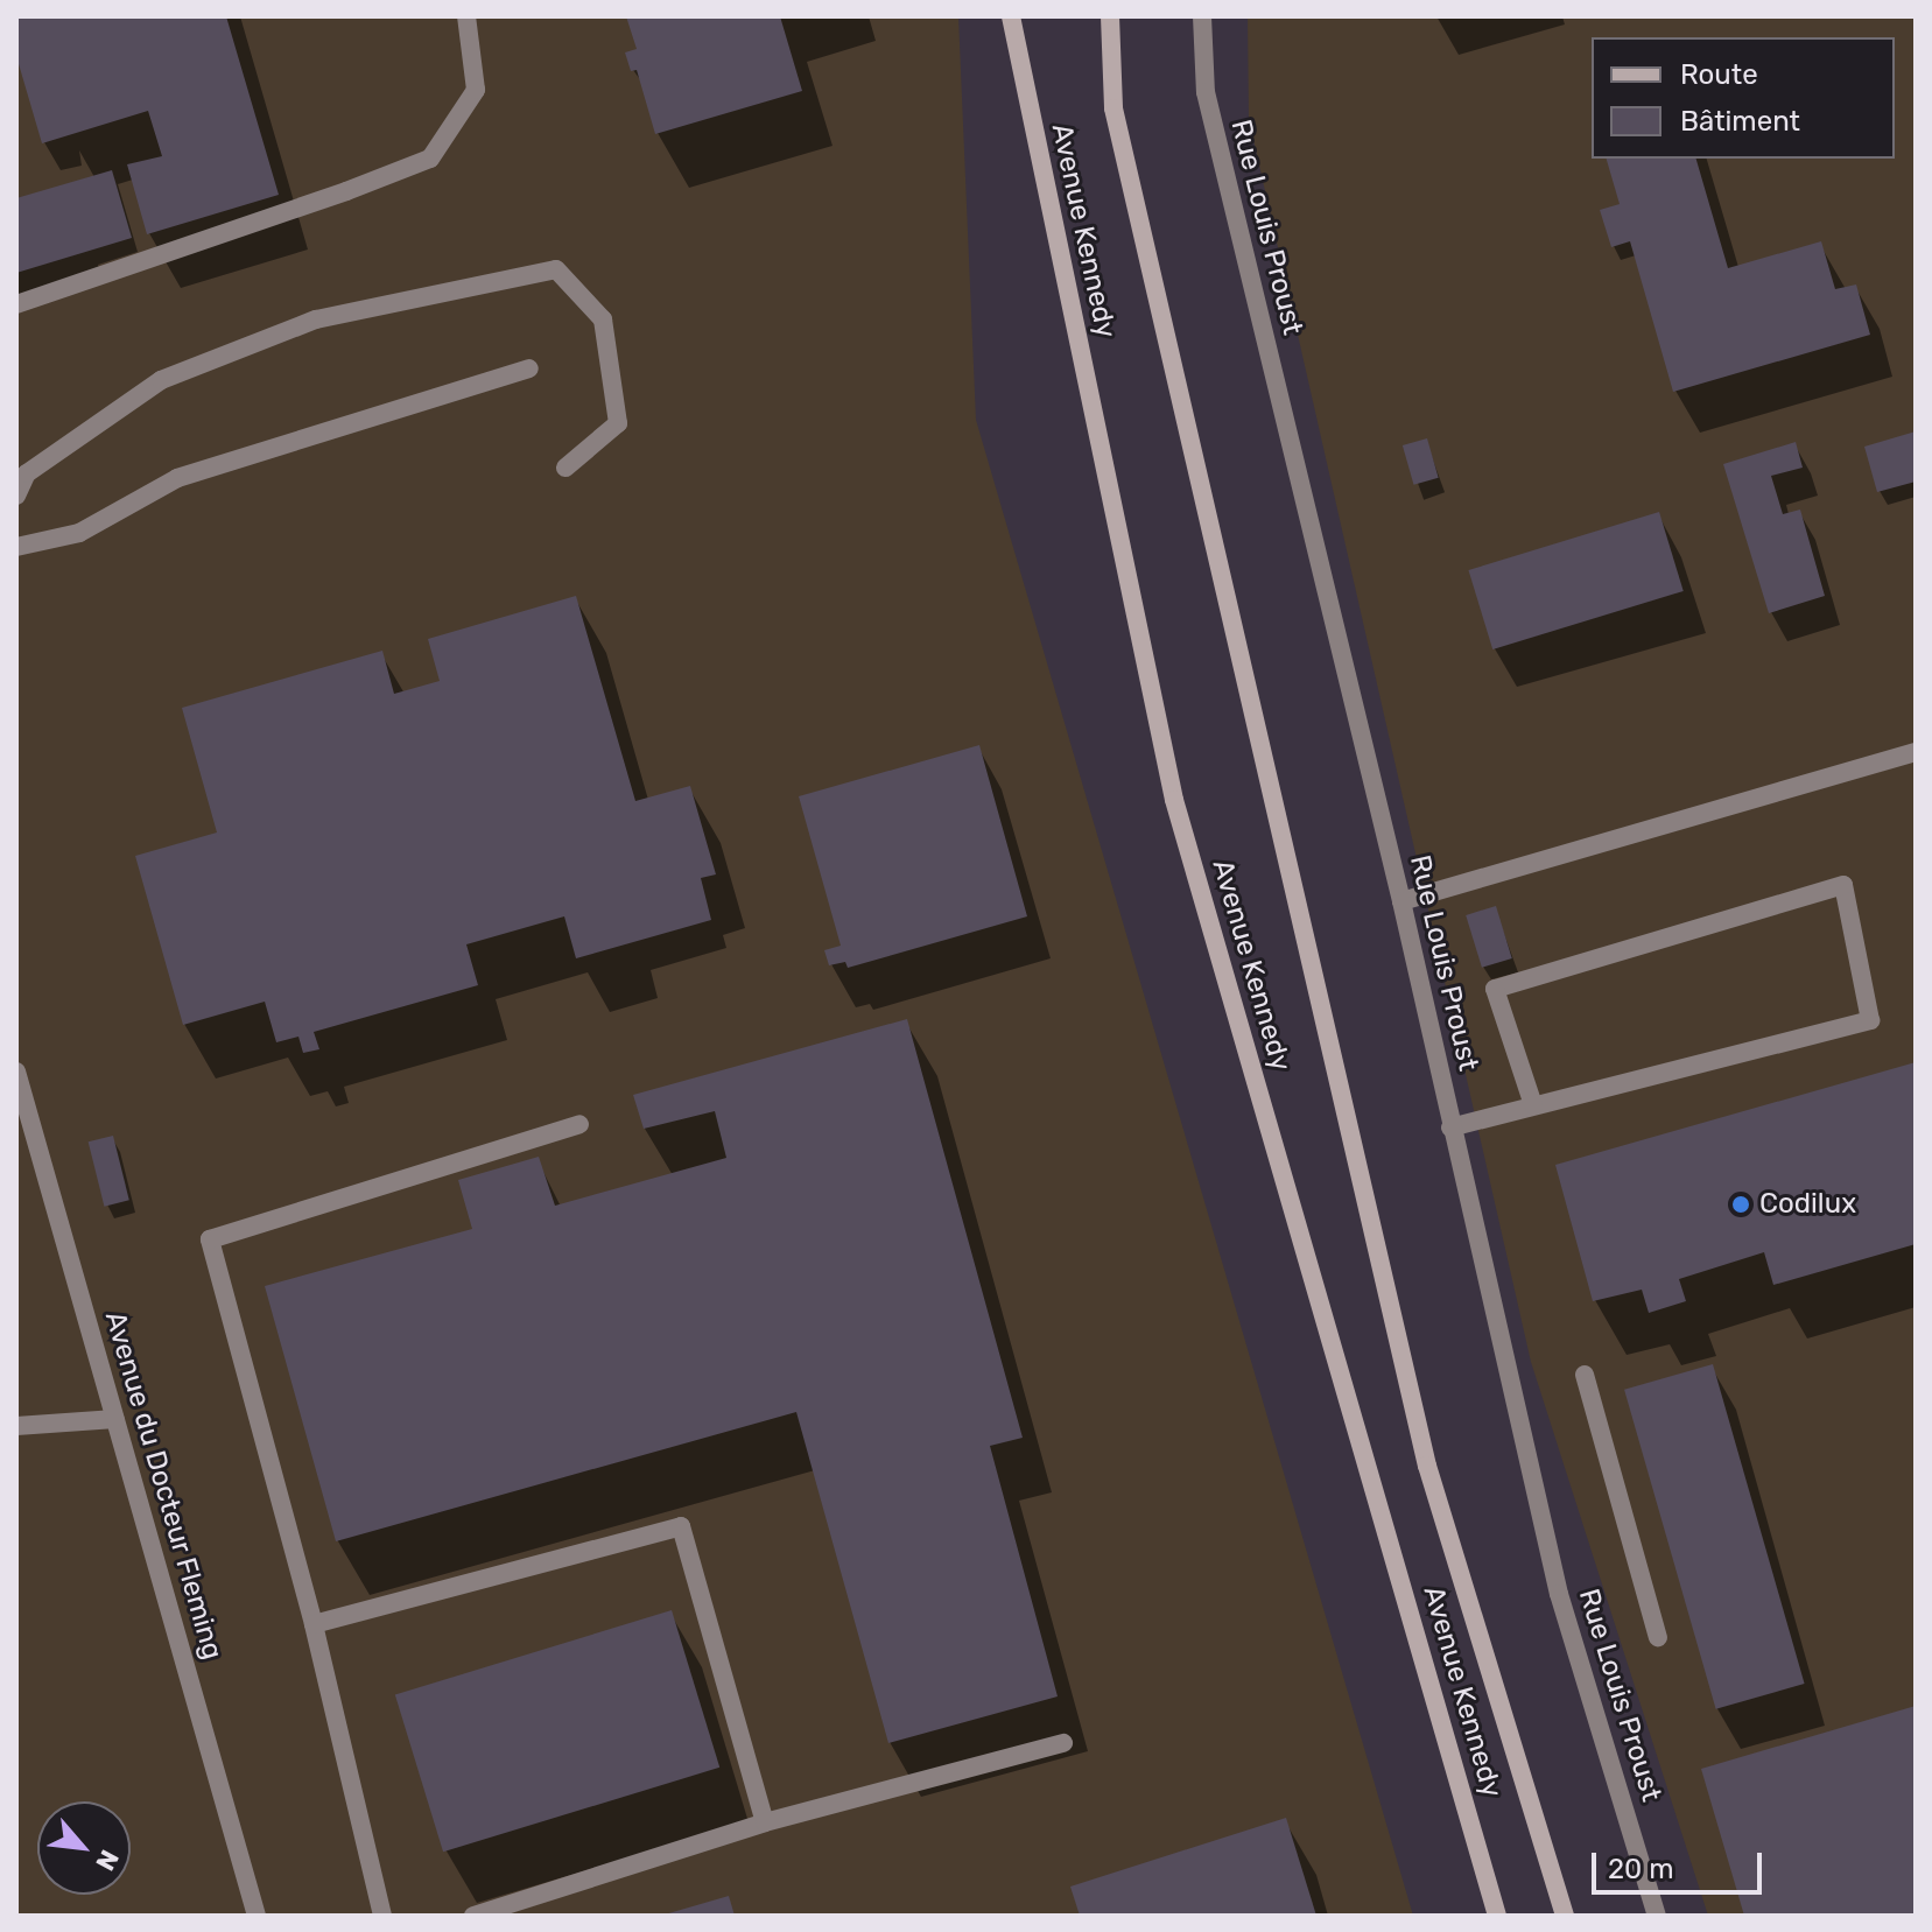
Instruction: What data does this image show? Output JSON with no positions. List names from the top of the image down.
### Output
{
  "streets": {
    "main road": ["Avenue Kennedy"],
    "street": ["Rue Louis Proust", "Avenue du Docteur Fleming"]
  },
  "places": ["Codilux"],
  "legend": ["Route", "Bâtiment"],
  "scale_bar": "20 m",
  "north": "bottom right"
}
